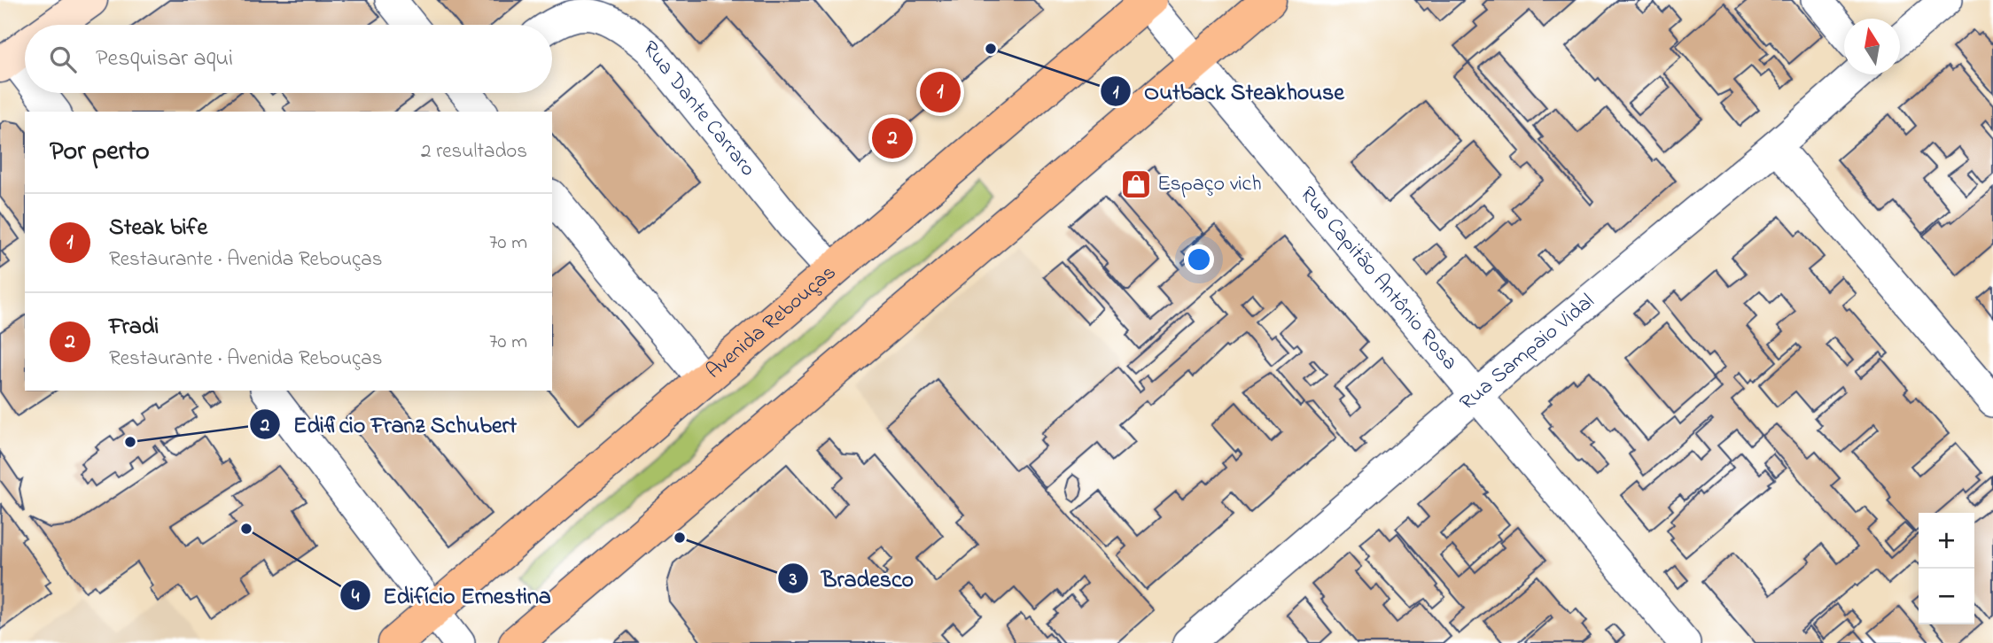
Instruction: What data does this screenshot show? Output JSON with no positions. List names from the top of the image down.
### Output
{
  "streets": {
    "main road": ["Avenida Rebouças"],
    "street": ["Rua Dante Carraro", "Rua Capitão Antônio Rosa", "Rua Sampaio Vidal"]
  },
  "crossings": [
    ["Rua Dante Carraro", "Avenida Rebouças"],
    ["Rua Capitão Antônio Rosa", "Avenida Rebouças"],
    ["Rua Capitão Antônio Rosa", "Rua Sampaio Vidal"]
  ],
  "places": {
    "other": [
      "Outback Steakhouse",
      "Edificio Franz Schubert",
      "Edifício Ernestina",
      "Bradesco"
    ],
    "shop": ["Espaço vich"]
  },
  "north": "top",
  "page": {
    "search": "Pesquisar aqui",
    "pins": ["1", "2"],
    "heading": ["Por perto", "2 resultados"],
    "list": [
      {
        "mark": "1",
        "name": "Steak bife",
        "note": "Restaurante · Avenida Rebouças",
        "value": "70 m"
      },
      {
        "mark": "2",
        "name": "Fradi",
        "note": "Restaurante · Avenida Rebouças",
        "value": "70 m"
      }
    ],
    "map_buttons": ["+", "−"]
  }
}
